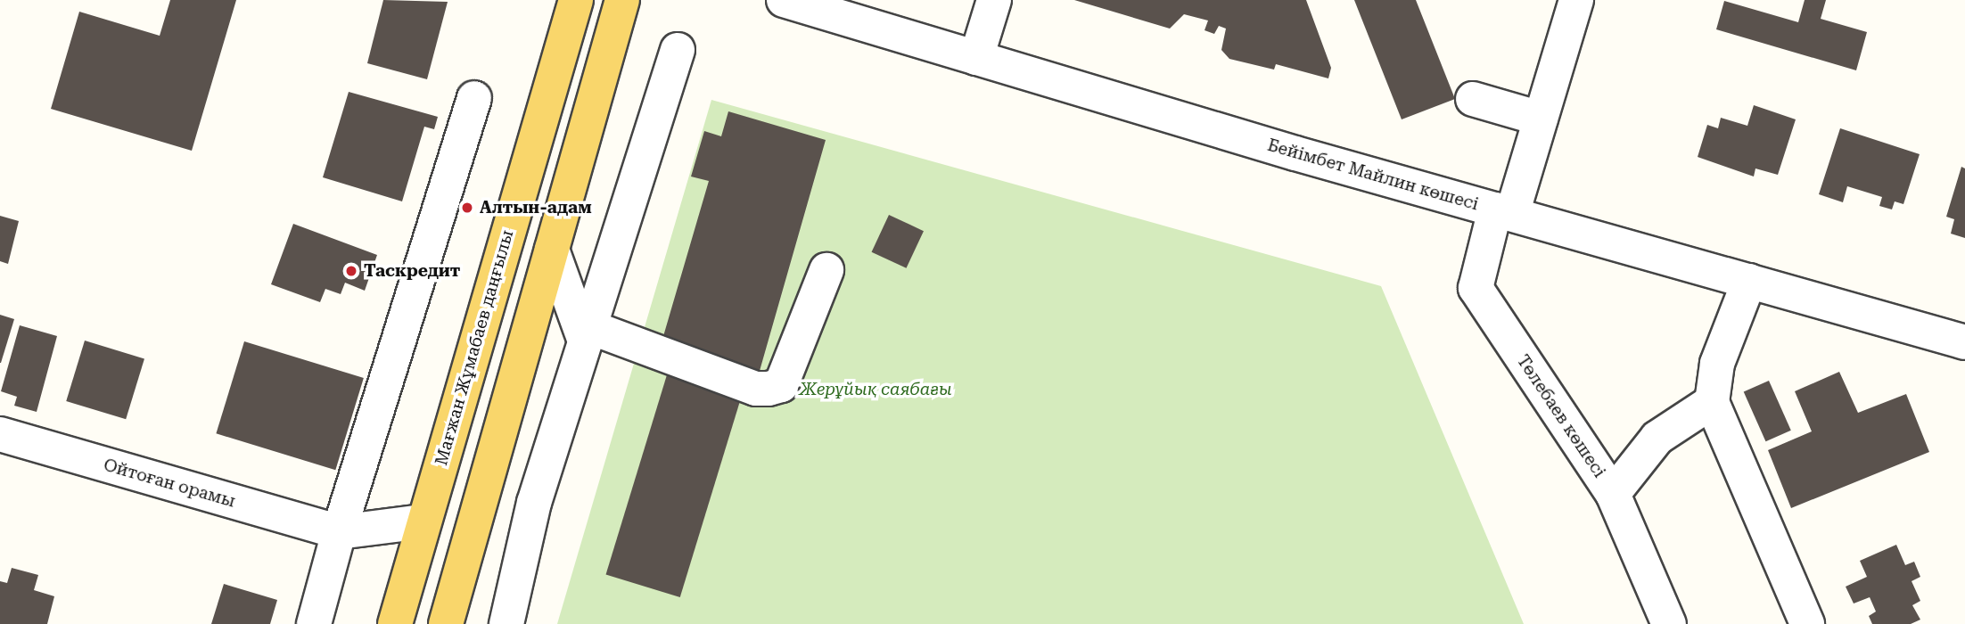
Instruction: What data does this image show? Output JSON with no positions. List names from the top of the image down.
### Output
{
  "streets": {
    "main road": ["Мағжан Жұмабаев даңғылы"],
    "street": ["Бейімбет Майлин көшесі", "Төлебаев көшесі", "Ойтоған орамы"]
  },
  "crossings": [
    ["Бейімбет Майлин көшесі", "Төлебаев көшесі"]
  ],
  "parks": ["Жерұйық саябағы"],
  "places": ["Алтын-адам", "Таскредит"]
}
